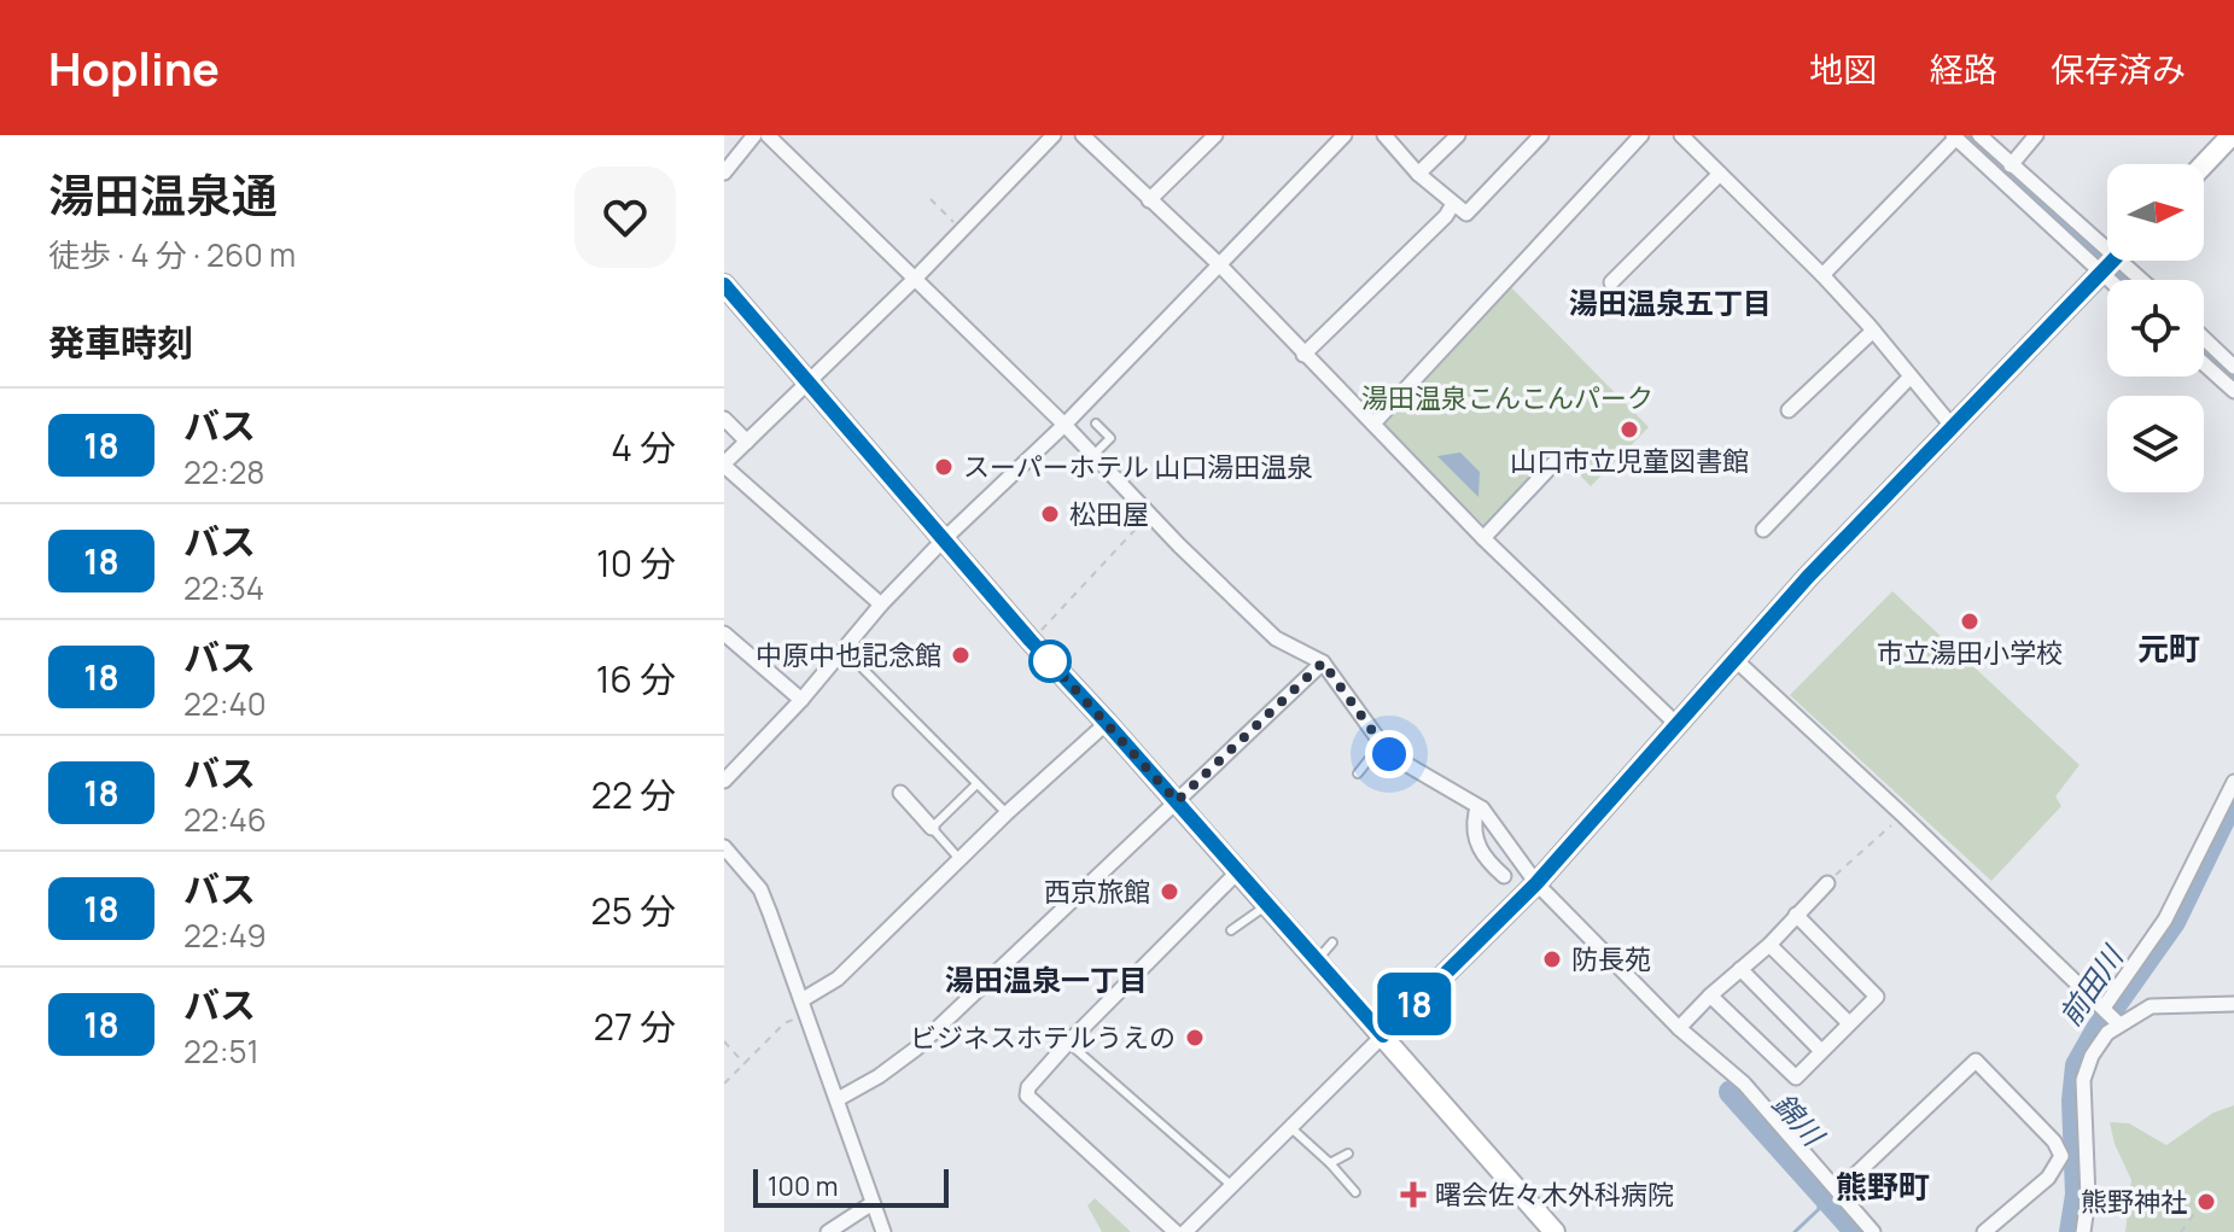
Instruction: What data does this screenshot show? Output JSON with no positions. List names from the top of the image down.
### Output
{
  "districts": [
    "湯田温泉五丁目",
    "元町",
    "湯田温泉一丁目",
    "熊野町"
  ],
  "water": ["前田川", "錦川"],
  "parks": ["湯田温泉こんこんパーク"],
  "places": {
    "other": [
      "山口市立児童図書館",
      "スーパーホテル 山口湯田温泉",
      "松田屋",
      "市立湯田小学校",
      "中原中也記念館",
      "西京旅館",
      "防長苑",
      "ビジネスホテルうえの",
      "熊野神社"
    ],
    "health": ["曙会佐々木外科病院"]
  },
  "lines": ["bus line 18"],
  "scale_bar": "100 m",
  "north": "right",
  "page": {
    "header": "Hopline",
    "nav": ["地図", "経路", "保存済み"],
    "heading": [
      ["湯田温泉通", "徒歩 · 4 分 · 260 m"],
      "発車時刻"
    ],
    "on_map": "18",
    "list": [
      {
        "mark": "18",
        "name": "バス",
        "note": "22:28",
        "value": "4 分"
      },
      {
        "mark": "18",
        "name": "バス",
        "note": "22:34",
        "value": "10 分"
      },
      {
        "mark": "18",
        "name": "バス",
        "note": "22:40",
        "value": "16 分"
      },
      {
        "mark": "18",
        "name": "バス",
        "note": "22:46",
        "value": "22 分"
      },
      {
        "mark": "18",
        "name": "バス",
        "note": "22:49",
        "value": "25 分"
      },
      {
        "mark": "18",
        "name": "バス",
        "note": "22:51",
        "value": "27 分"
      }
    ],
    "scale": "100 m"
  }
}
